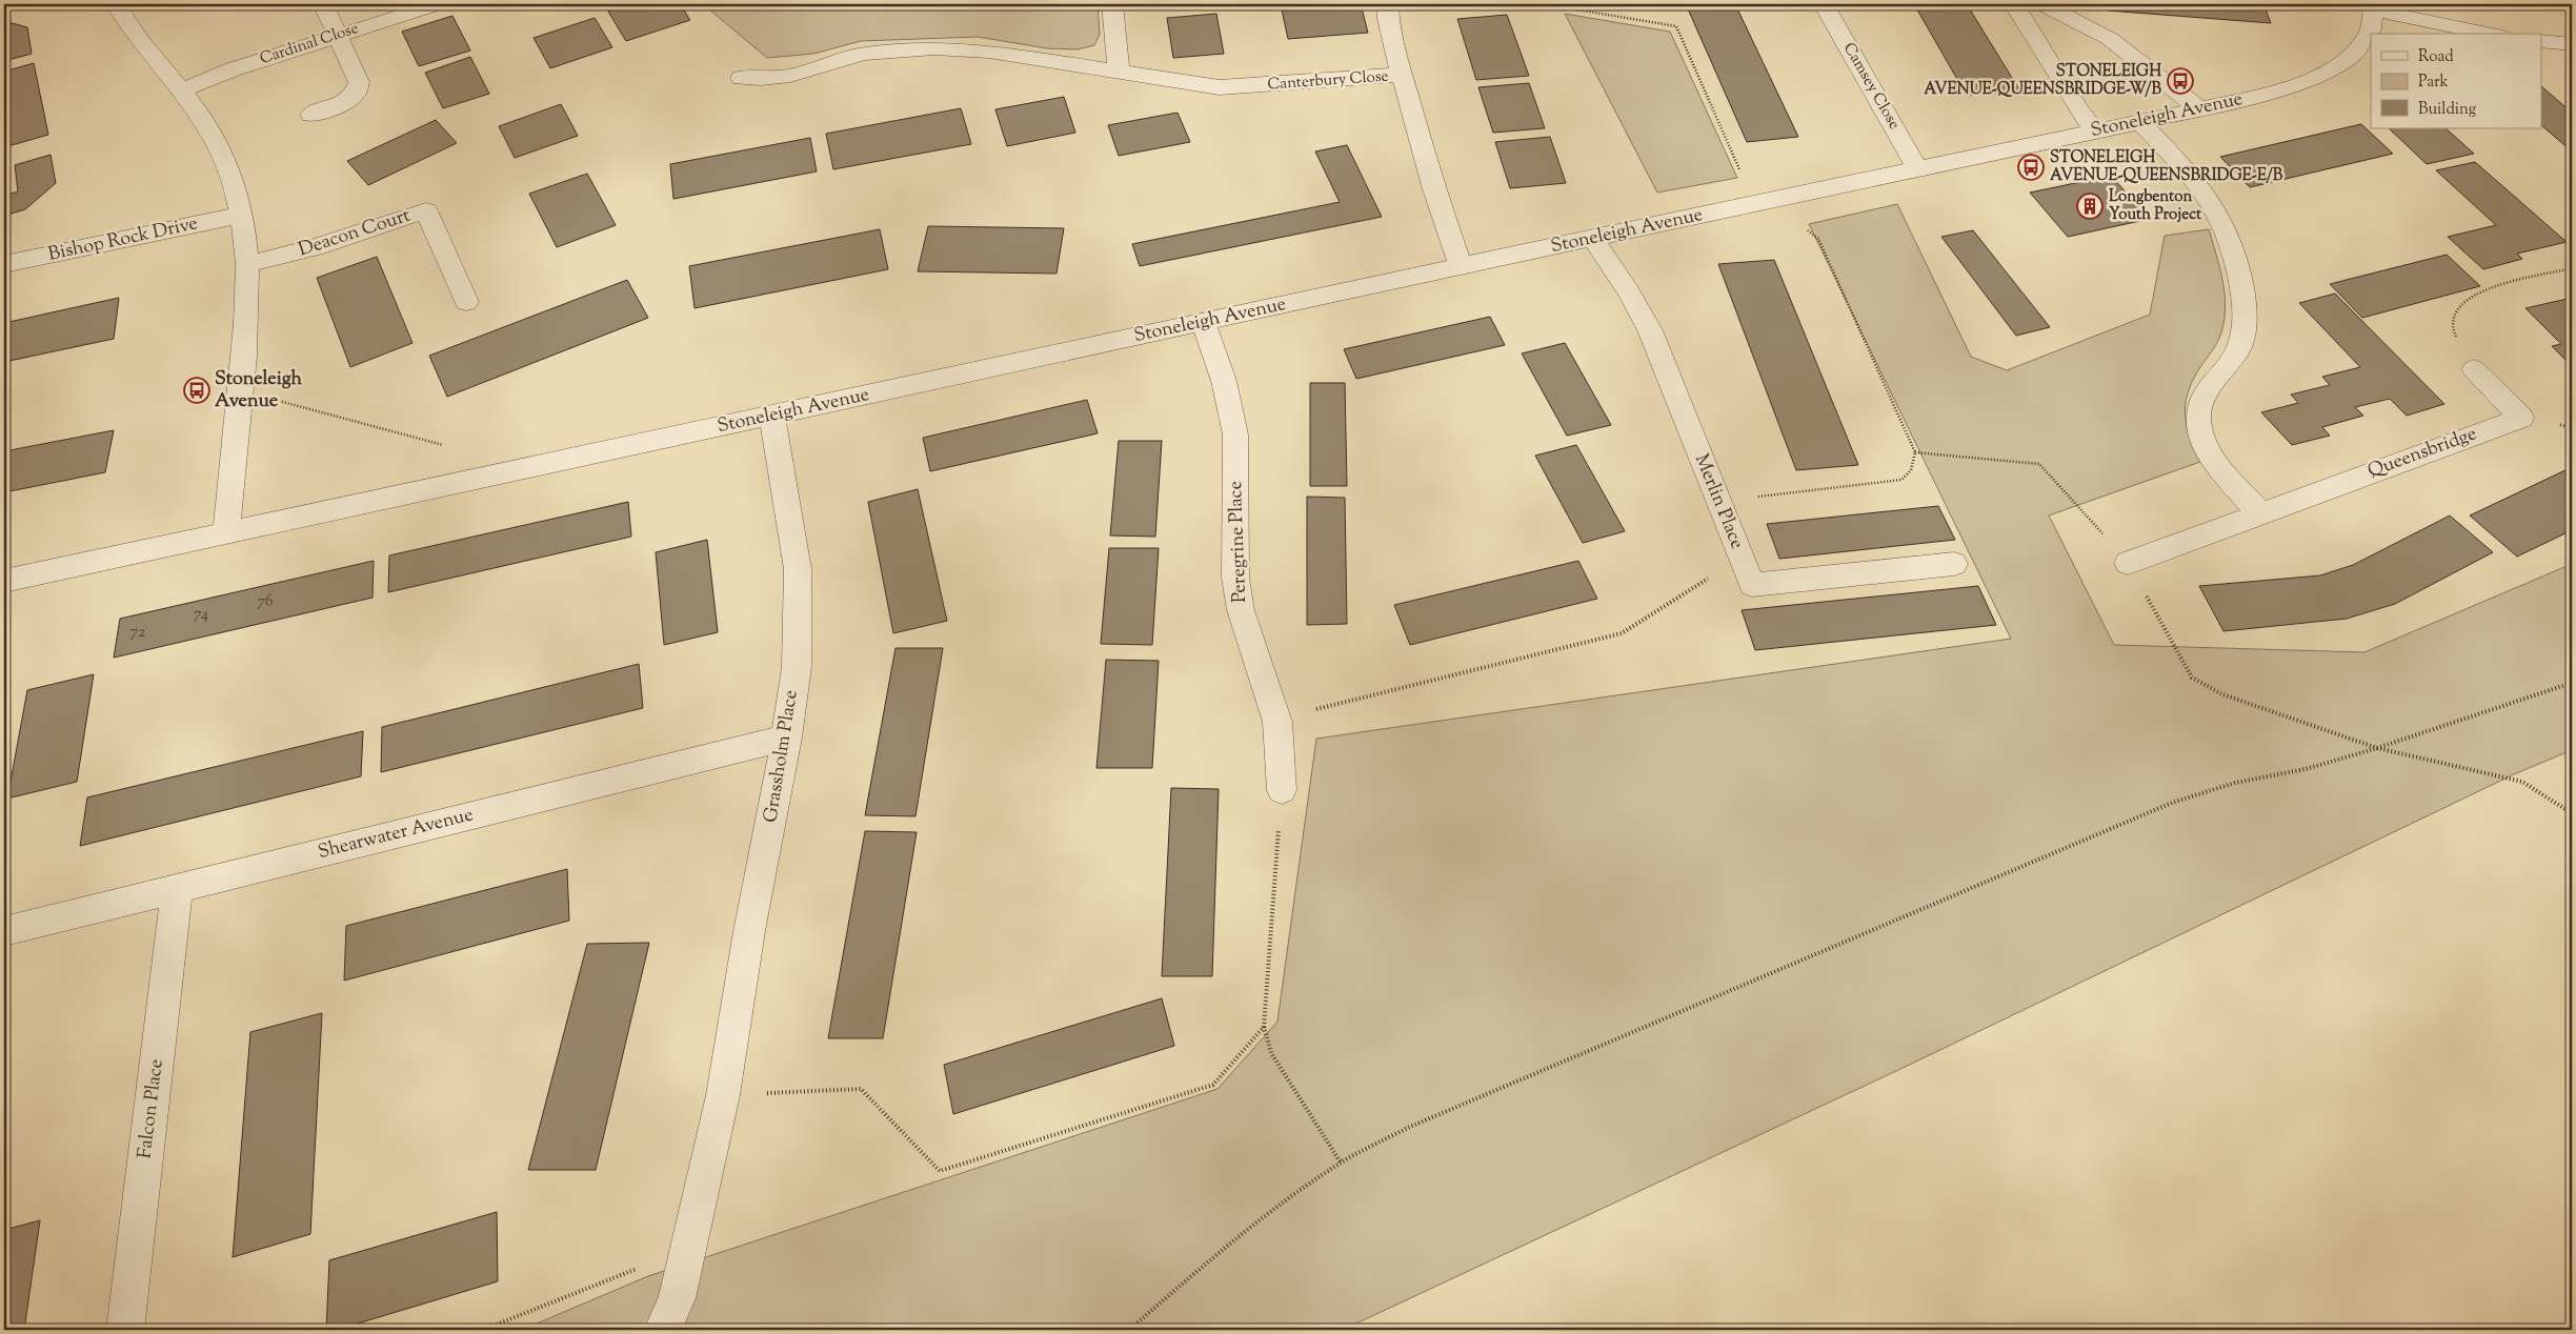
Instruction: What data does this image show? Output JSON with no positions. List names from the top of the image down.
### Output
{
  "streets": {
    "street": [
      "Cardinal Close",
      "Canterbury Close",
      "Camsey Close",
      "Stoneleigh Avenue",
      "Deacon Court",
      "Bishop Rock Drive",
      "Queensbridge",
      "Merlin Place",
      "Peregrine Place",
      "Grassholm Place",
      "Shearwater Avenue",
      "Falcon Place"
    ]
  },
  "crossings": [
    ["Canterbury Close", "Stoneleigh Avenue"],
    ["Camsey Close", "Stoneleigh Avenue"],
    ["Stoneleigh Avenue", "Merlin Place"],
    ["Stoneleigh Avenue", "Peregrine Place"],
    ["Stoneleigh Avenue", "Grassholm Place"],
    ["Grassholm Place", "Shearwater Avenue"],
    ["Shearwater Avenue", "Falcon Place"]
  ],
  "places": {
    "bus stop": ["STONELEIGH AVENUE-QUEENSBRIDGE-W/B", "STONELEIGH AVENUE-QUEENSBRIDGE-E/B", "Stoneleigh Avenue"],
    "building": ["Longbenton Youth Project"]
  },
  "house_numbers": ["76", "74", "72"],
  "legend": ["Road", "Park", "Building"]
}
